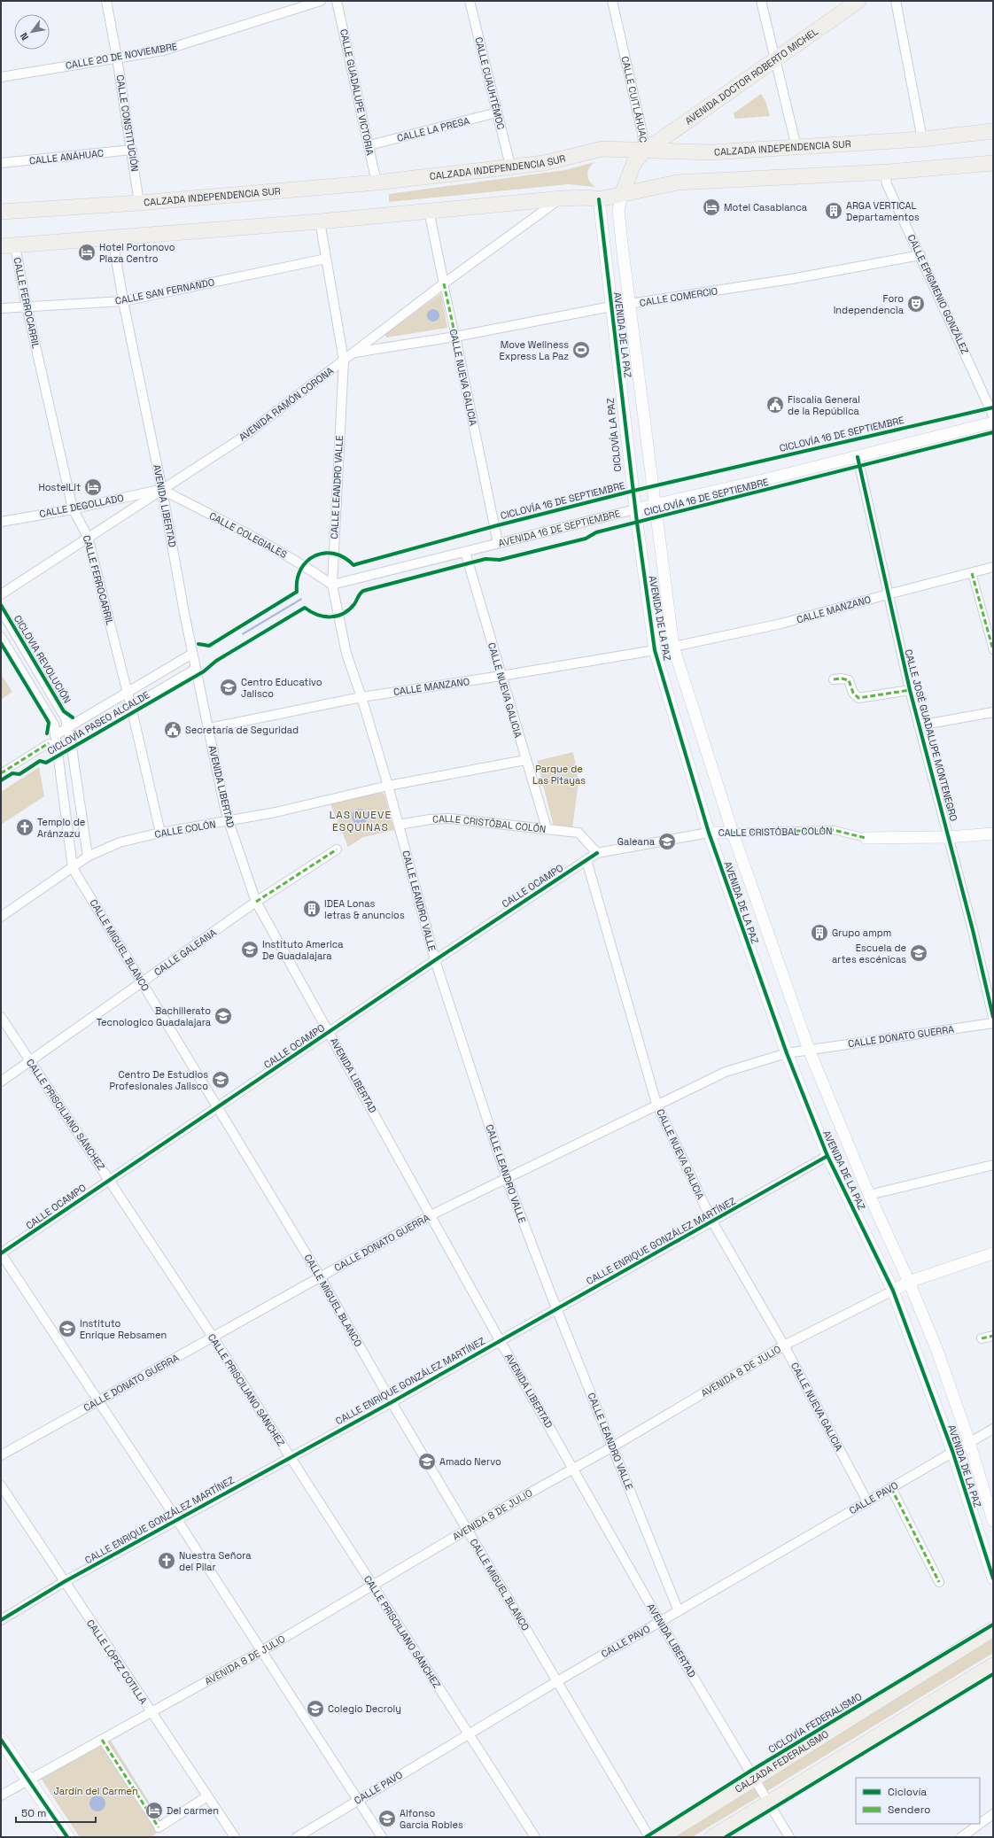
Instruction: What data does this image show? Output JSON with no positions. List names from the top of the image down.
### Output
{
  "streets": {
    "main road": [
      "AVENIDA DOCTOR ROBERTO MICHEL",
      "CALLE CUITLÁHUAC",
      "CALZADA INDEPENDENCIA SUR",
      "CALZADA FEDERALISMO"
    ],
    "street": [
      "CALLE 20 DE NOVIEMBRE",
      "CALLE CUAUHTÉMOC",
      "CALLE GUADALUPE VICTORIA",
      "CALLE CONSTITUCIÓN",
      "CALLE LA PRESA",
      "CALLE ANÁHUAC",
      "CALLE SAN FERNANDO",
      "CALLE EPIGMENIO GONZÁLEZ",
      "CALLE COMERCIO",
      "CALLE FERROCARRIL",
      "AVENIDA DE LA PAZ",
      "CALLE NUEVA GALICIA",
      "AVENIDA RAMÓN CORONA",
      "CALLE LEANDRO VALLE",
      "CALLE DEGOLLADO",
      "AVENIDA LIBERTAD",
      "AVENIDA 16 DE SEPTIEMBRE",
      "CALLE COLEGIALES",
      "CALLE MANZANO",
      "CALLE JOSÉ GUADALUPE MONTENEGRO",
      "CALLE CRISTÓBAL COLÓN",
      "CALLE COLÓN",
      "CALLE OCAMPO",
      "CALLE MIGUEL BLANCO",
      "CALLE GALEANA",
      "CALLE DONATO GUERRA",
      "CALLE PRISCILIANO SÁNCHEZ",
      "CALLE ENRIQUE GONZÁLEZ MARTÍNEZ",
      "AVENIDA 8 DE JULIO",
      "CALLE PAVO",
      "CALLE LÓPEZ COTILLA"
    ],
    "cycle path": [
      "CICLOVÍA 16 DE SEPTIEMBRE",
      "CICLOVÍA LA PAZ",
      "CICLOVIA REVOLUCIÓN",
      "CICLOVÍA FEDERALISMO"
    ]
  },
  "crossings": [
    ["CALLE 20 DE NOVIEMBRE", "CALLE CONSTITUCIÓN"],
    ["AVENIDA DOCTOR ROBERTO MICHEL", "CALLE CUITLÁHUAC"],
    ["AVENIDA DOCTOR ROBERTO MICHEL", "CALZADA INDEPENDENCIA SUR"],
    ["CALLE CUAUHTÉMOC", "CALLE LA PRESA"],
    ["CALLE CUAUHTÉMOC", "CALZADA INDEPENDENCIA SUR"],
    ["CALLE GUADALUPE VICTORIA", "CALLE LA PRESA"],
    ["CALLE GUADALUPE VICTORIA", "CALZADA INDEPENDENCIA SUR"],
    ["CALLE CUITLÁHUAC", "CALZADA INDEPENDENCIA SUR"],
    ["CALLE CUITLÁHUAC", "AVENIDA DE LA PAZ"],
    ["CALLE CONSTITUCIÓN", "CALZADA INDEPENDENCIA SUR"],
    ["CALLE CONSTITUCIÓN", "CALLE ANÁHUAC"],
    ["CALLE SAN FERNANDO", "CALLE FERROCARRIL"],
    ["CALLE SAN FERNANDO", "CALLE LEANDRO VALLE"],
    ["CALLE SAN FERNANDO", "AVENIDA LIBERTAD"],
    ["CALLE EPIGMENIO GONZÁLEZ", "CALLE COMERCIO"],
    ["CALLE COMERCIO", "AVENIDA DE LA PAZ"],
    ["CALLE COMERCIO", "CALLE NUEVA GALICIA"],
    ["CALLE COMERCIO", "AVENIDA RAMÓN CORONA"],
    ["CALLE FERROCARRIL", "AVENIDA RAMÓN CORONA"],
    ["CALLE FERROCARRIL", "CALLE DEGOLLADO"],
    ["CALLE FERROCARRIL", "CALLE COLÓN"],
    ["AVENIDA DE LA PAZ", "AVENIDA 16 DE SEPTIEMBRE"],
    ["AVENIDA DE LA PAZ", "CALLE MANZANO"],
    ["AVENIDA DE LA PAZ", "CALLE CRISTÓBAL COLÓN"],
    ["AVENIDA DE LA PAZ", "CALLE DONATO GUERRA"],
    ["AVENIDA DE LA PAZ", "CALLE ENRIQUE GONZÁLEZ MARTÍNEZ"],
    ["AVENIDA DE LA PAZ", "AVENIDA 8 DE JULIO"],
    ["AVENIDA DE LA PAZ", "CALLE PAVO"],
    ["CALLE NUEVA GALICIA", "AVENIDA RAMÓN CORONA"],
    ["CALLE NUEVA GALICIA", "AVENIDA 16 DE SEPTIEMBRE"],
    ["CALLE NUEVA GALICIA", "CALLE MANZANO"],
    ["CALLE NUEVA GALICIA", "CALLE CRISTÓBAL COLÓN"],
    ["CALLE NUEVA GALICIA", "CALLE COLÓN"],
    ["CALLE NUEVA GALICIA", "CALLE OCAMPO"],
    ["CALLE NUEVA GALICIA", "CALLE DONATO GUERRA"],
    ["CALLE NUEVA GALICIA", "CALLE ENRIQUE GONZÁLEZ MARTÍNEZ"],
    ["CALLE NUEVA GALICIA", "AVENIDA 8 DE JULIO"],
    ["CALLE NUEVA GALICIA", "CALLE PAVO"],
    ["AVENIDA RAMÓN CORONA", "CALLE LEANDRO VALLE"],
    ["AVENIDA RAMÓN CORONA", "CALLE DEGOLLADO"],
    ["AVENIDA RAMÓN CORONA", "AVENIDA LIBERTAD"],
    ["AVENIDA RAMÓN CORONA", "CALLE COLEGIALES"],
    ["CALLE LEANDRO VALLE", "AVENIDA 16 DE SEPTIEMBRE"],
    ["CALLE LEANDRO VALLE", "CALLE COLEGIALES"],
    ["CALLE LEANDRO VALLE", "CALLE MANZANO"],
    ["CALLE LEANDRO VALLE", "CALLE CRISTÓBAL COLÓN"],
    ["CALLE LEANDRO VALLE", "CALLE COLÓN"],
    ["CALLE LEANDRO VALLE", "CALLE OCAMPO"],
    ["CALLE LEANDRO VALLE", "CALLE DONATO GUERRA"],
    ["CALLE LEANDRO VALLE", "CALLE ENRIQUE GONZÁLEZ MARTÍNEZ"],
    ["CALLE LEANDRO VALLE", "AVENIDA 8 DE JULIO"],
    ["CALLE LEANDRO VALLE", "CALLE PAVO"],
    ["CALLE DEGOLLADO", "AVENIDA LIBERTAD"],
    ["CALLE DEGOLLADO", "CALLE COLEGIALES"],
    ["AVENIDA LIBERTAD", "CALLE COLEGIALES"],
    ["AVENIDA LIBERTAD", "CALLE MANZANO"],
    ["AVENIDA LIBERTAD", "CALLE COLÓN"],
    ["AVENIDA LIBERTAD", "CALLE OCAMPO"],
    ["AVENIDA LIBERTAD", "CALLE GALEANA"],
    ["AVENIDA LIBERTAD", "CALLE DONATO GUERRA"],
    ["AVENIDA LIBERTAD", "CALLE ENRIQUE GONZÁLEZ MARTÍNEZ"],
    ["AVENIDA LIBERTAD", "AVENIDA 8 DE JULIO"],
    ["AVENIDA LIBERTAD", "CALLE PAVO"],
    ["AVENIDA LIBERTAD", "CALZADA FEDERALISMO"],
    ["AVENIDA 16 DE SEPTIEMBRE", "CALLE COLEGIALES"],
    ["AVENIDA 16 DE SEPTIEMBRE", "CALLE JOSÉ GUADALUPE MONTENEGRO"],
    ["CALLE MANZANO", "CALLE JOSÉ GUADALUPE MONTENEGRO"],
    ["CALLE JOSÉ GUADALUPE MONTENEGRO", "CALLE CRISTÓBAL COLÓN"],
    ["CALLE CRISTÓBAL COLÓN", "CALLE OCAMPO"],
    ["CALLE COLÓN", "CALLE MIGUEL BLANCO"],
    ["CALLE OCAMPO", "CALLE MIGUEL BLANCO"],
    ["CALLE OCAMPO", "CALLE PRISCILIANO SÁNCHEZ"],
    ["CALLE MIGUEL BLANCO", "CALLE GALEANA"],
    ["CALLE MIGUEL BLANCO", "CALLE DONATO GUERRA"],
    ["CALLE MIGUEL BLANCO", "CALLE ENRIQUE GONZÁLEZ MARTÍNEZ"],
    ["CALLE MIGUEL BLANCO", "AVENIDA 8 DE JULIO"],
    ["CALLE MIGUEL BLANCO", "CALLE PAVO"],
    ["CALLE GALEANA", "CALLE PRISCILIANO SÁNCHEZ"],
    ["CALLE DONATO GUERRA", "CALLE PRISCILIANO SÁNCHEZ"],
    ["CALLE PRISCILIANO SÁNCHEZ", "CALLE ENRIQUE GONZÁLEZ MARTÍNEZ"],
    ["CALLE PRISCILIANO SÁNCHEZ", "AVENIDA 8 DE JULIO"],
    ["CALLE PRISCILIANO SÁNCHEZ", "CALLE PAVO"],
    ["CALLE ENRIQUE GONZÁLEZ MARTÍNEZ", "CALLE LÓPEZ COTILLA"],
    ["AVENIDA 8 DE JULIO", "CALLE LÓPEZ COTILLA"]
  ],
  "districts": ["LAS NUEVE ESQUINAS"],
  "parks": ["Parque de Las Pitayas", "Jardín del Carmen"],
  "places": {
    "hotel": [
      "Motel Casablanca",
      "Hotel Portonovo Plaza Centro",
      "HostelLit",
      "Del carmen"
    ],
    "building": ["ARGA VERTICAL Departamentos", "IDEA Lonas letras & anuncios", "Grupo ampm"],
    "theatre": ["Foro Independencia"],
    "sports": ["Move Wellness Express La Paz"],
    "public building": ["Fiscalía General de la República", "Secretaría de Seguridad"],
    "school or university": [
      "Centro Educativo Jalisco",
      "Galeana",
      "Instituto America De Guadalajara",
      "Escuela de artes escénicas",
      "Bachillerato Tecnologico Guadalajara",
      "Centro De Estudios Profesionales Jalisco",
      "Instituto Enrique Rebsamen",
      "Amado Nervo",
      "Colegio Decroly",
      "Alfonso Garcia Robles"
    ],
    "church": ["Templo de Aránzazu", "Nuestra Señora del Pilar"]
  },
  "legend": ["Ciclovía", "Sendero"],
  "scale_bar": "50 m",
  "north": "bottom left"
}
